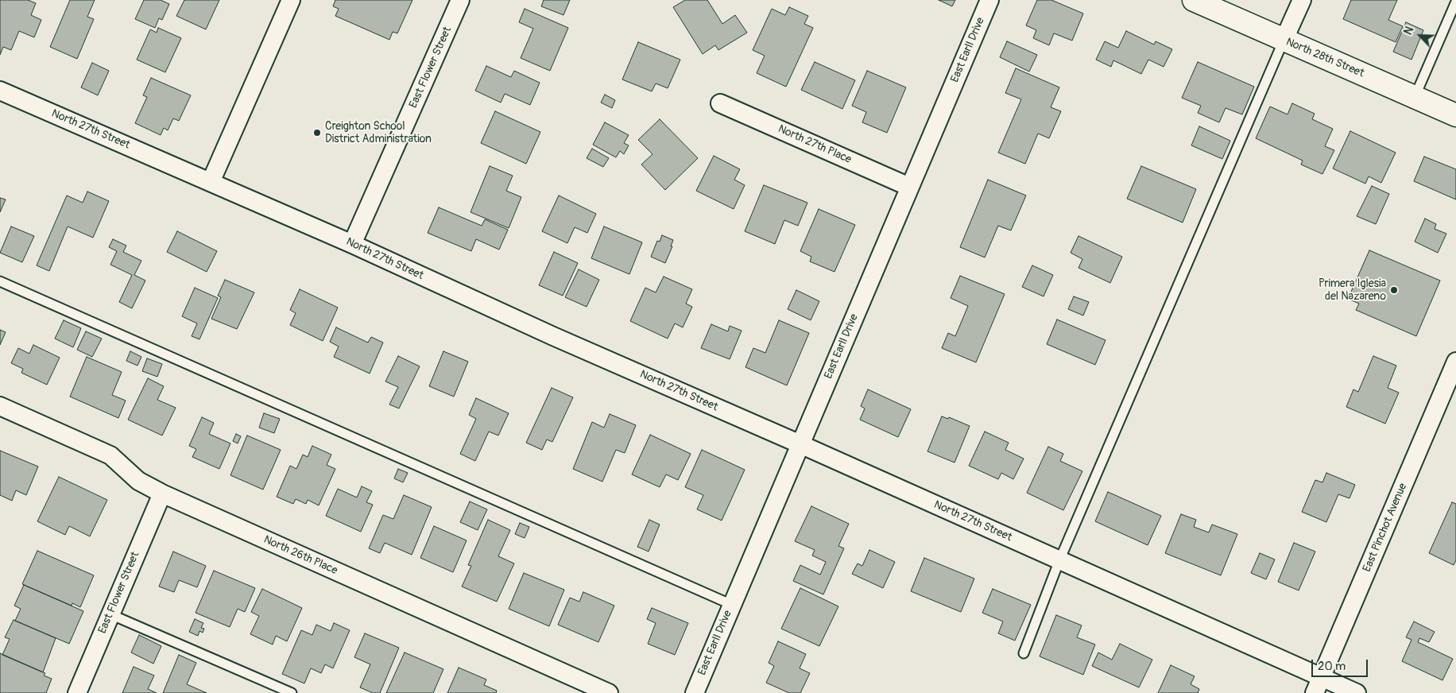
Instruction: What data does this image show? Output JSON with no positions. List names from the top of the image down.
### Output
{
  "streets": {
    "street": [
      "East Earll Drive",
      "North 28th Street",
      "East Flower Street",
      "North 27th Street",
      "North 27th Place",
      "East Pinchot Avenue",
      "North 26th Place"
    ]
  },
  "crossings": [
    ["East Earll Drive", "North 27th Street"],
    ["East Earll Drive", "North 27th Place"],
    ["East Flower Street", "North 27th Street"],
    ["East Flower Street", "North 26th Place"],
    ["North 27th Street", "East Pinchot Avenue"]
  ],
  "places": ["Creighton School District Administration", "Primera Iglesia del Nazareno"],
  "scale_bar": "20 m",
  "north": "top left"
}
